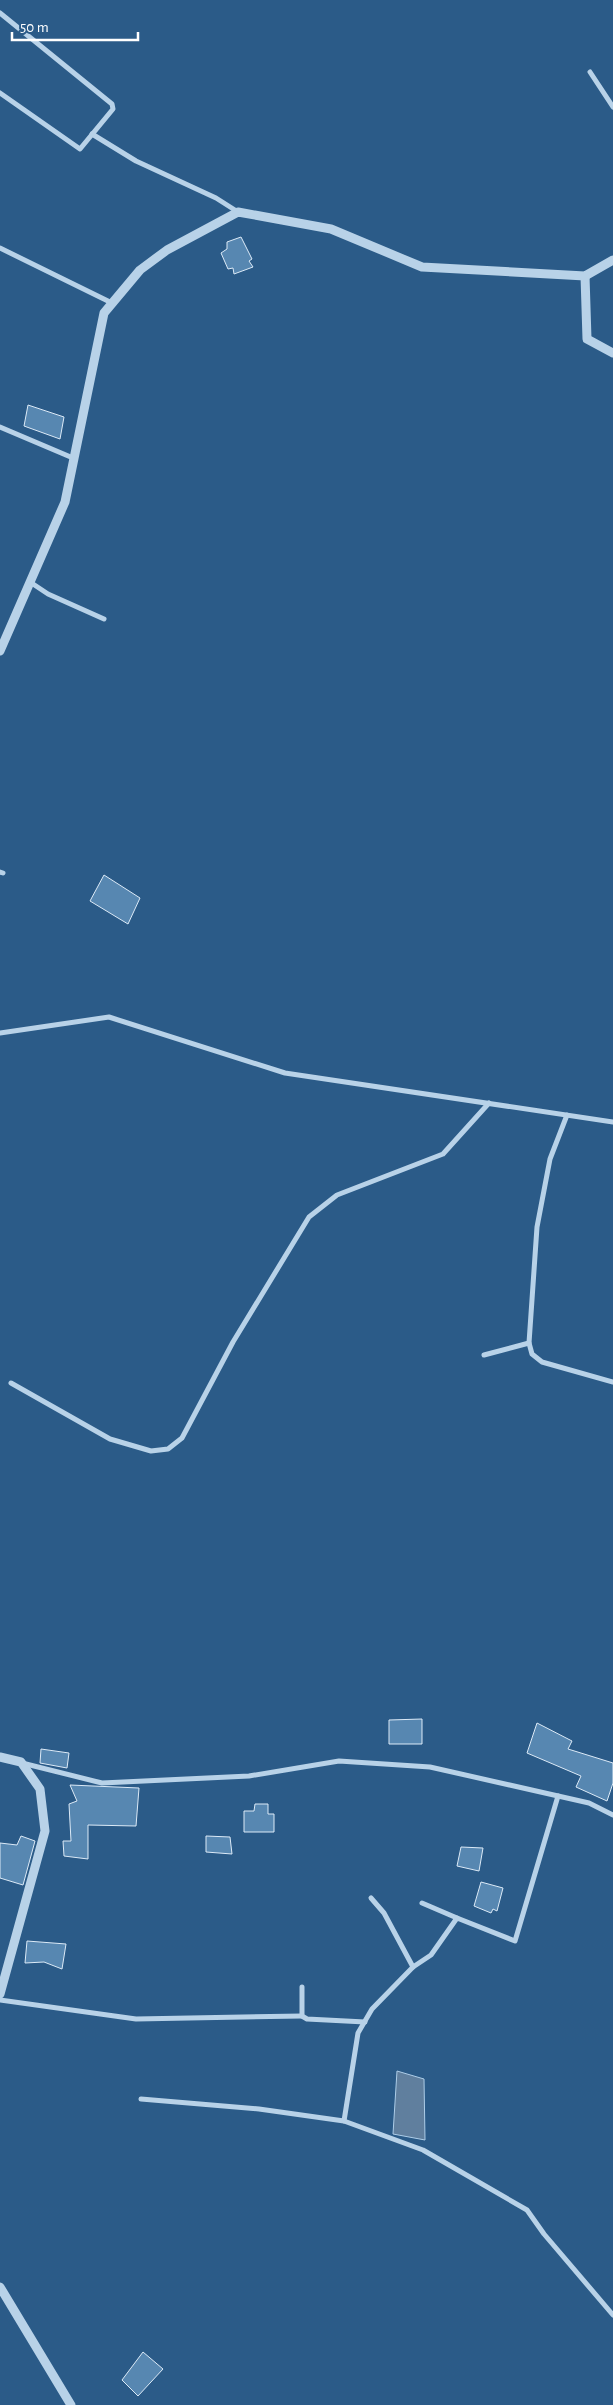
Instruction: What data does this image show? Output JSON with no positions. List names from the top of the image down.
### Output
{
  "scale_bar": "50 m"
}
